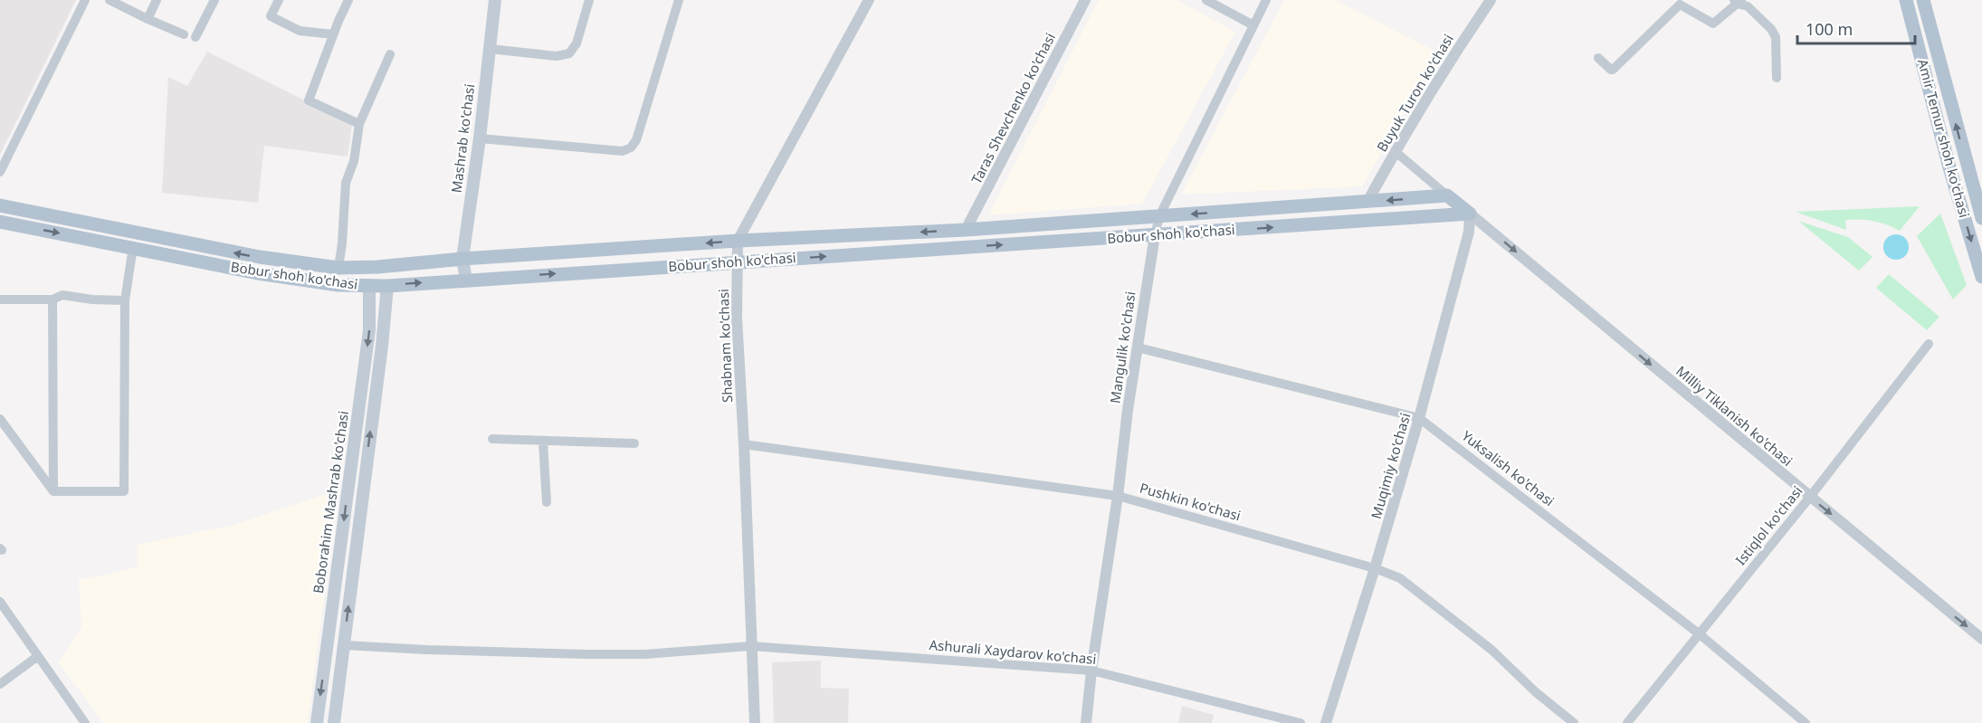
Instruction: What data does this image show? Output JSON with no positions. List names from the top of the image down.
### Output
{
  "streets": {
    "main road": [
      "Mashrab ko'chasi",
      "Amir Temur shoh ko'chasi",
      "Bobur shoh ko'chasi",
      "Boborahim Mashrab ko'chasi"
    ],
    "street": [
      "Buyuk Turon ko'chasi",
      "Taras Shevchenko ko'chasi",
      "Shabnam ko'chasi",
      "Mangulik ko'chasi",
      "Milliy Tiklanish ko'chasi",
      "Muqimiy ko'chasi",
      "Yuksalish ko'chasi",
      "Pushkin ko'chasi",
      "Istiqlol ko'chasi",
      "Ashurali Xaydarov ko'chasi"
    ]
  },
  "crossings": [
    ["Buyuk Turon ko'chasi", "Bobur shoh ko'chasi"],
    ["Taras Shevchenko ko'chasi", "Bobur shoh ko'chasi"],
    ["Mashrab ko'chasi", "Bobur shoh ko'chasi"],
    ["Bobur shoh ko'chasi", "Shabnam ko'chasi"],
    ["Bobur shoh ko'chasi", "Mangulik ko'chasi"],
    ["Bobur shoh ko'chasi", "Milliy Tiklanish ko'chasi"],
    ["Bobur shoh ko'chasi", "Muqimiy ko'chasi"],
    ["Bobur shoh ko'chasi", "Boborahim Mashrab ko'chasi"],
    ["Shabnam ko'chasi", "Pushkin ko'chasi"],
    ["Shabnam ko'chasi", "Ashurali Xaydarov ko'chasi"],
    ["Mangulik ko'chasi", "Yuksalish ko'chasi"],
    ["Mangulik ko'chasi", "Pushkin ko'chasi"],
    ["Mangulik ko'chasi", "Ashurali Xaydarov ko'chasi"],
    ["Milliy Tiklanish ko'chasi", "Muqimiy ko'chasi"],
    ["Milliy Tiklanish ko'chasi", "Istiqlol ko'chasi"],
    ["Muqimiy ko'chasi", "Yuksalish ko'chasi"],
    ["Muqimiy ko'chasi", "Pushkin ko'chasi"],
    ["Yuksalish ko'chasi", "Istiqlol ko'chasi"]
  ],
  "one_way": ["Milliy Tiklanish ko'chasi"],
  "scale_bar": "100 m"
}
